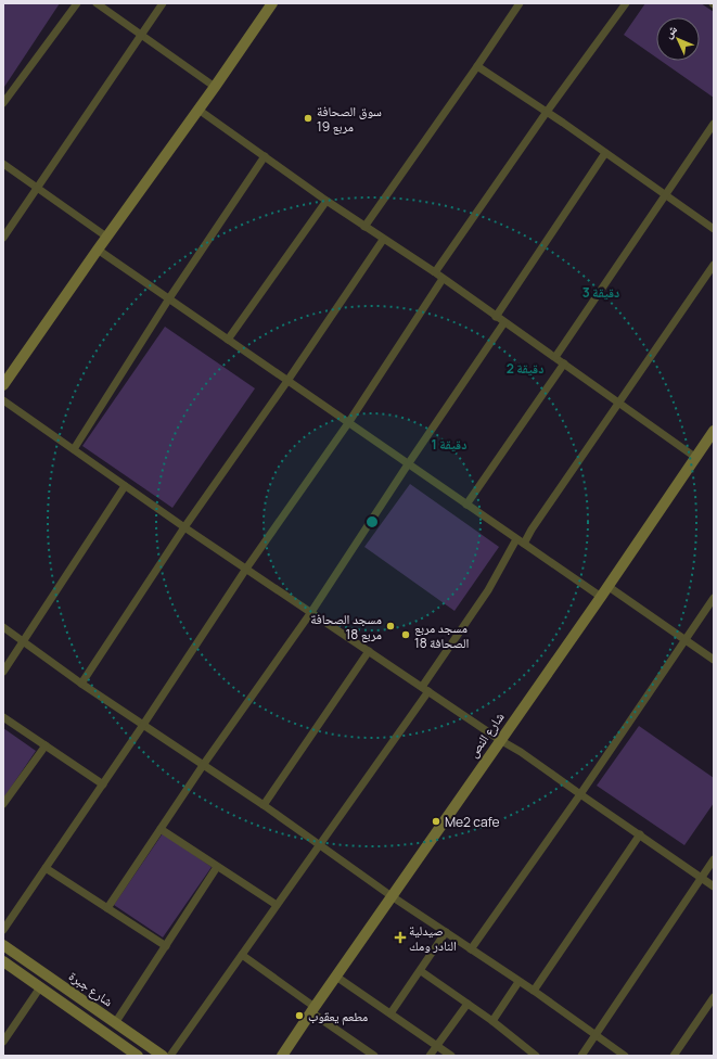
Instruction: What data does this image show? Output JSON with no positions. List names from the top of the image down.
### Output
{
  "streets": {
    "street": ["شارع النص", "شارع جبرة"]
  },
  "places": {
    "other": [
      "سوق الصحافة مربع 19",
      "مسجد الصحافة مربع 18",
      "مسجد مربع 18 الصحافة",
      "Me2 cafe",
      "مطعم يعقوب"
    ],
    "health": ["صيدلية النادر ومك"]
  },
  "north": "top left",
  "rings": ["3 دقيقة", "2 دقيقة", "1 دقيقة"]
}
